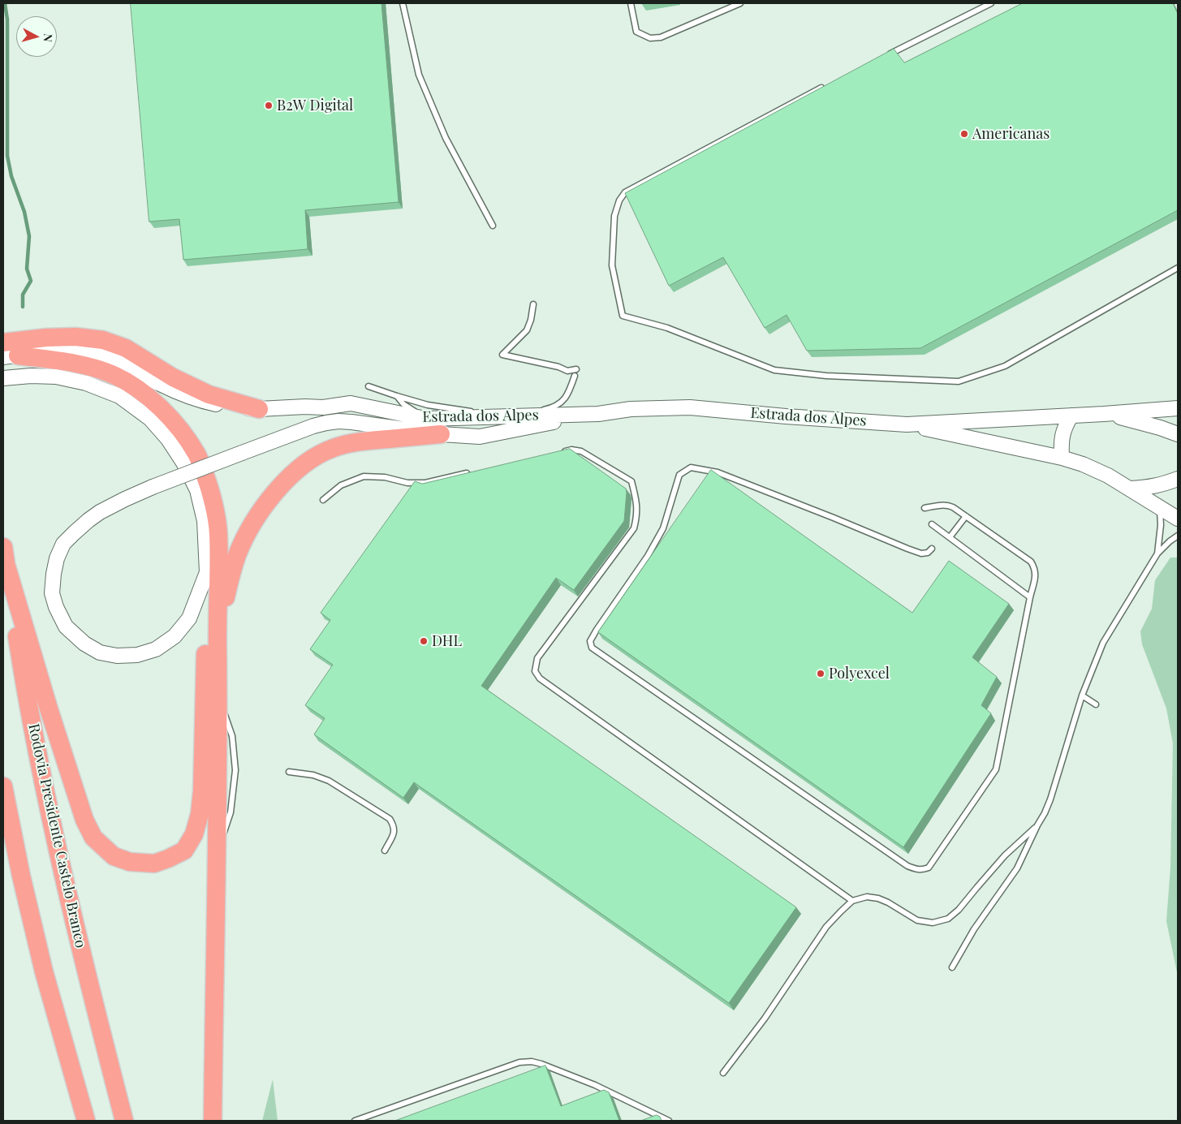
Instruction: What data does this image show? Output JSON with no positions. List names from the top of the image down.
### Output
{
  "streets": {
    "highway": ["Rodovia Presidente Castelo Branco"],
    "main road": ["Estrada dos Alpes"]
  },
  "places": [
    "B2W Digital",
    "Americanas",
    "DHL",
    "Polyexcel"
  ],
  "north": "right"
}
